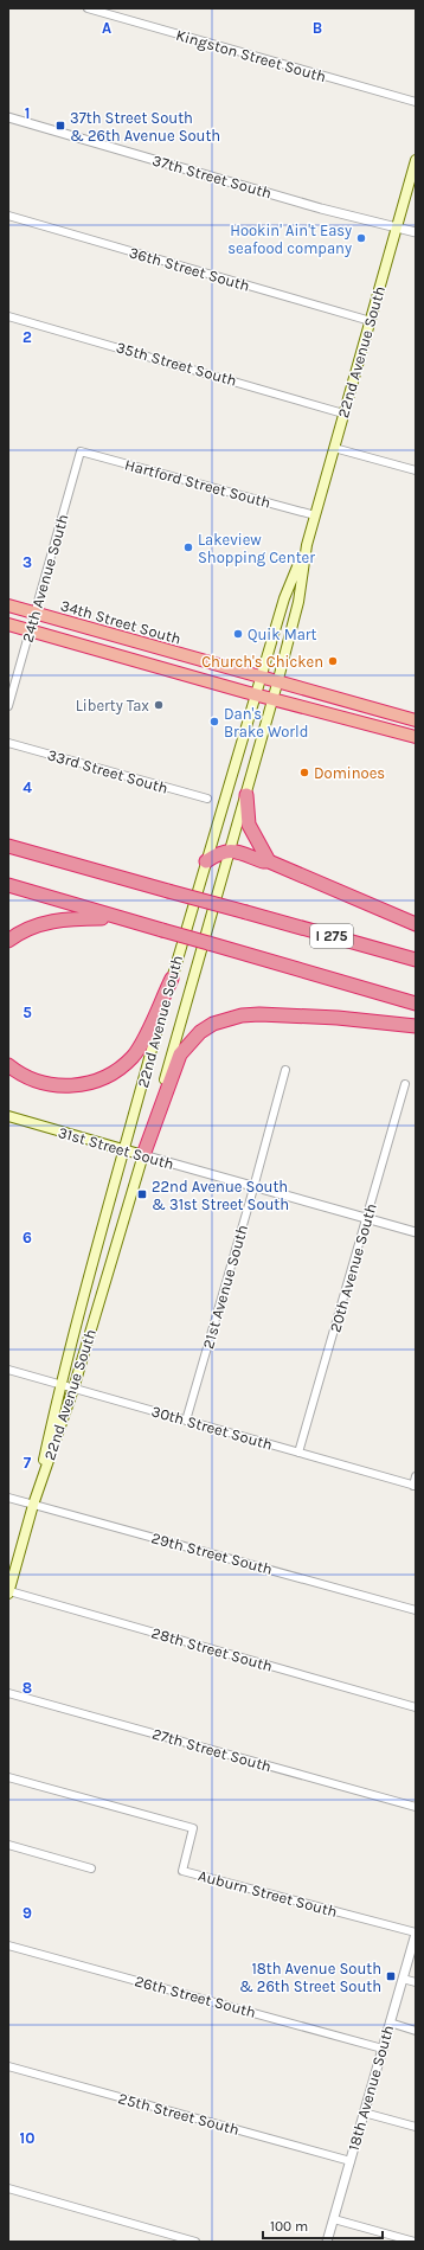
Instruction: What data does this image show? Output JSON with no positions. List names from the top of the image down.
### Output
{
  "streets": {
    "highway": ["34th Street South", "I 275"],
    "main road": ["22nd Avenue South", "31st Street South"],
    "street": [
      "Kingston Street South",
      "37th Street South",
      "36th Street South",
      "35th Street South",
      "Hartford Street South",
      "24th Avenue South",
      "33rd Street South",
      "20th Avenue South",
      "21st Avenue South",
      "30th Street South",
      "29th Street South",
      "28th Street South",
      "27th Street South",
      "Auburn Street South",
      "26th Street South",
      "18th Avenue South",
      "25th Street South"
    ]
  },
  "crossings": [
    ["37th Street South", "22nd Avenue South"],
    ["36th Street South", "22nd Avenue South"],
    ["22nd Avenue South", "35th Street South"],
    ["22nd Avenue South", "Hartford Street South"],
    ["22nd Avenue South", "34th Street South"],
    ["22nd Avenue South", "31st Street South"],
    ["22nd Avenue South", "30th Street South"],
    ["22nd Avenue South", "29th Street South"],
    ["22nd Avenue South", "28th Street South"],
    ["Hartford Street South", "24th Avenue South"],
    ["24th Avenue South", "34th Street South"],
    ["31st Street South", "20th Avenue South"],
    ["31st Street South", "21st Avenue South"],
    ["20th Avenue South", "30th Street South"],
    ["21st Avenue South", "30th Street South"],
    ["Auburn Street South", "18th Avenue South"],
    ["26th Street South", "18th Avenue South"],
    ["18th Avenue South", "25th Street South"]
  ],
  "places": {
    "transit": ["37th Street South & 26th Avenue South", "22nd Avenue South & 31st Street South", "18th Avenue South & 26th Street South"],
    "other": [
      "Hookin' Ain't Easy seafood company",
      "Lakeview Shopping Center",
      "Quik Mart",
      "Church's Chicken",
      "Liberty Tax",
      "Dan's Brake World",
      "Dominoes"
    ]
  },
  "scale_bar": "100 m",
  "grid": {
    "columns": ["A", "B"],
    "rows": [
      "1",
      "2",
      "3",
      "4",
      "5",
      "6",
      "7",
      "8",
      "9",
      "10"
    ]
  }
}
